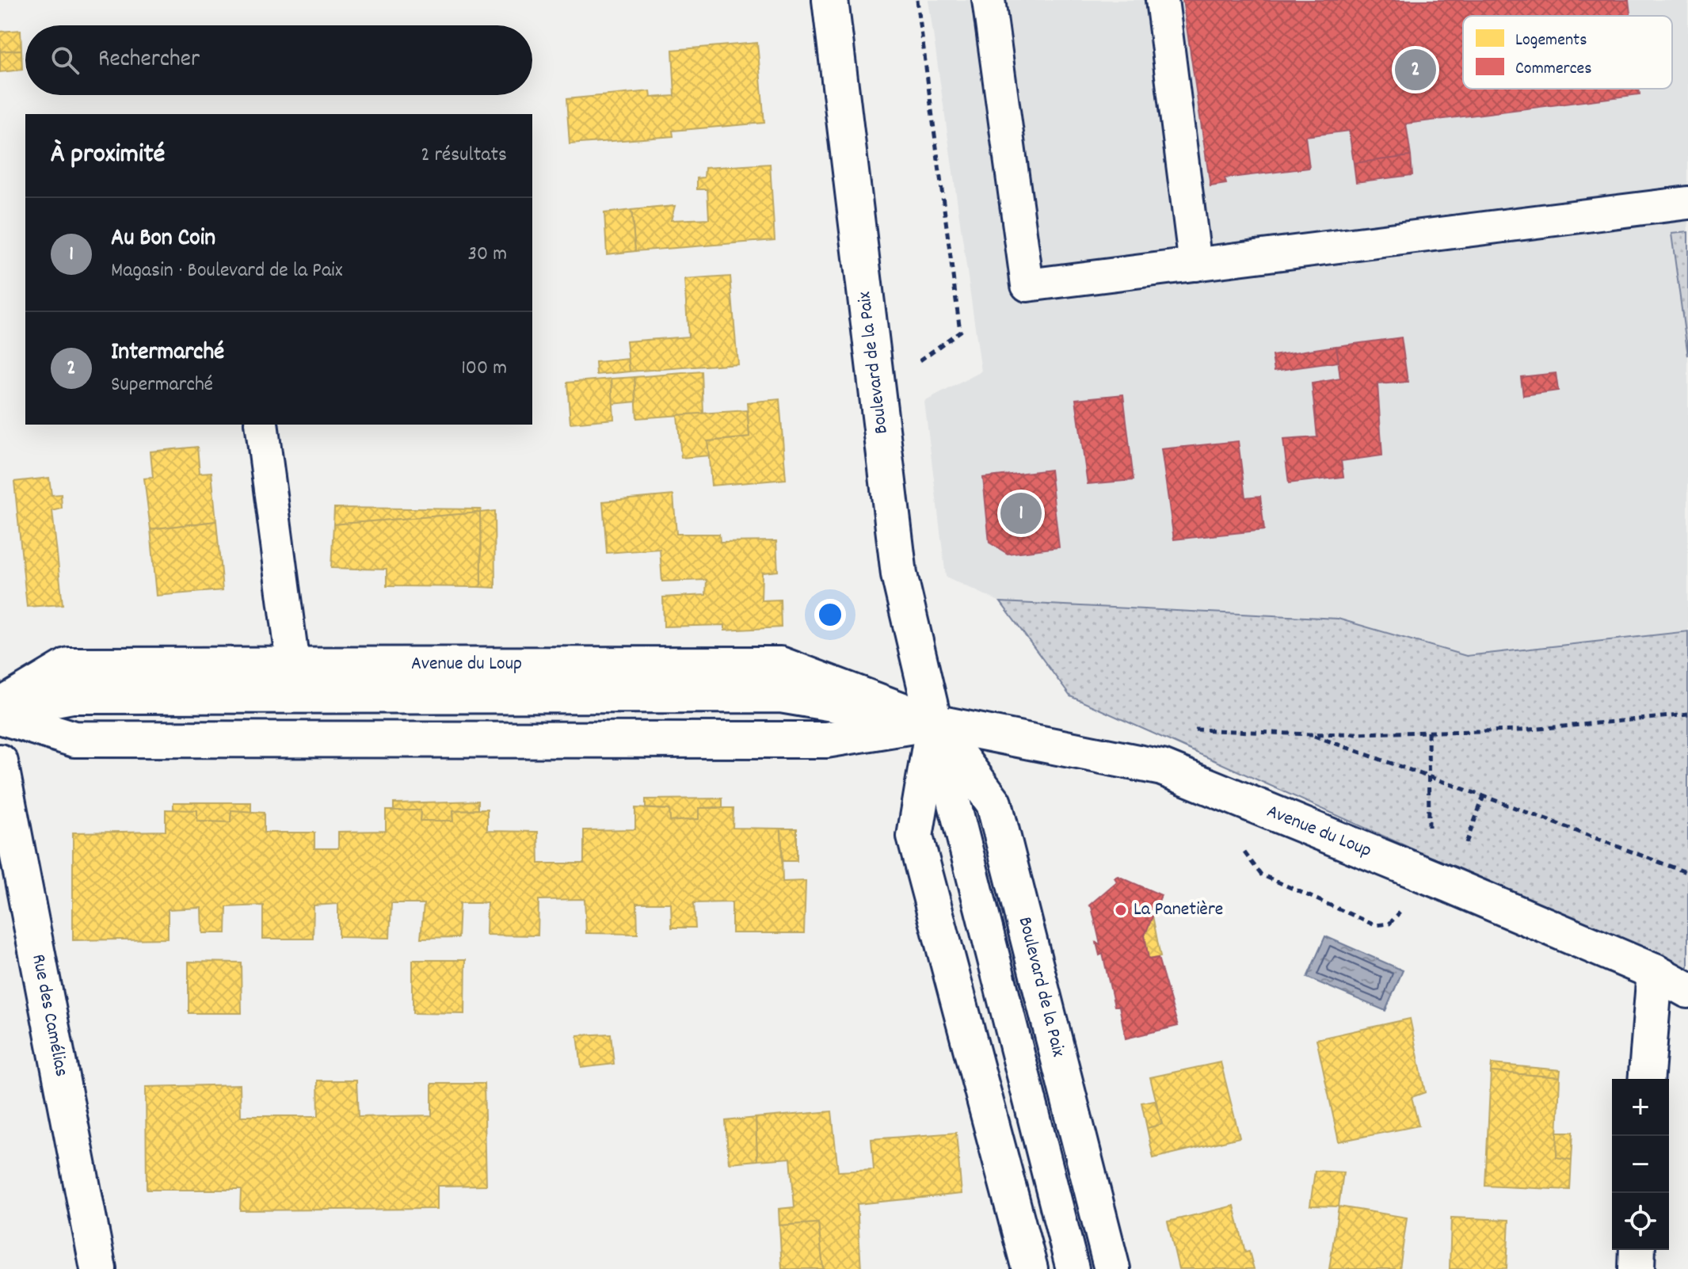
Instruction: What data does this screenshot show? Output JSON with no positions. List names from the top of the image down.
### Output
{
  "streets": {
    "street": ["Boulevard de la Paix", "Avenue du Loup", "Rue des Camélias"]
  },
  "crossings": [
    ["Boulevard de la Paix", "Avenue du Loup"]
  ],
  "places": ["La Panetière"],
  "legend": ["Logements", "Commerces"],
  "page": {
    "search": "Rechercher",
    "pins": ["2", "1"],
    "heading": ["À proximité", "2 résultats"],
    "list": [
      {
        "mark": "1",
        "name": "Au Bon Coin",
        "note": "Magasin · Boulevard de la Paix",
        "value": "30 m"
      },
      {
        "mark": "2",
        "name": "Intermarché",
        "note": "Supermarché",
        "value": "100 m"
      }
    ],
    "map_buttons": ["+", "−"]
  }
}
